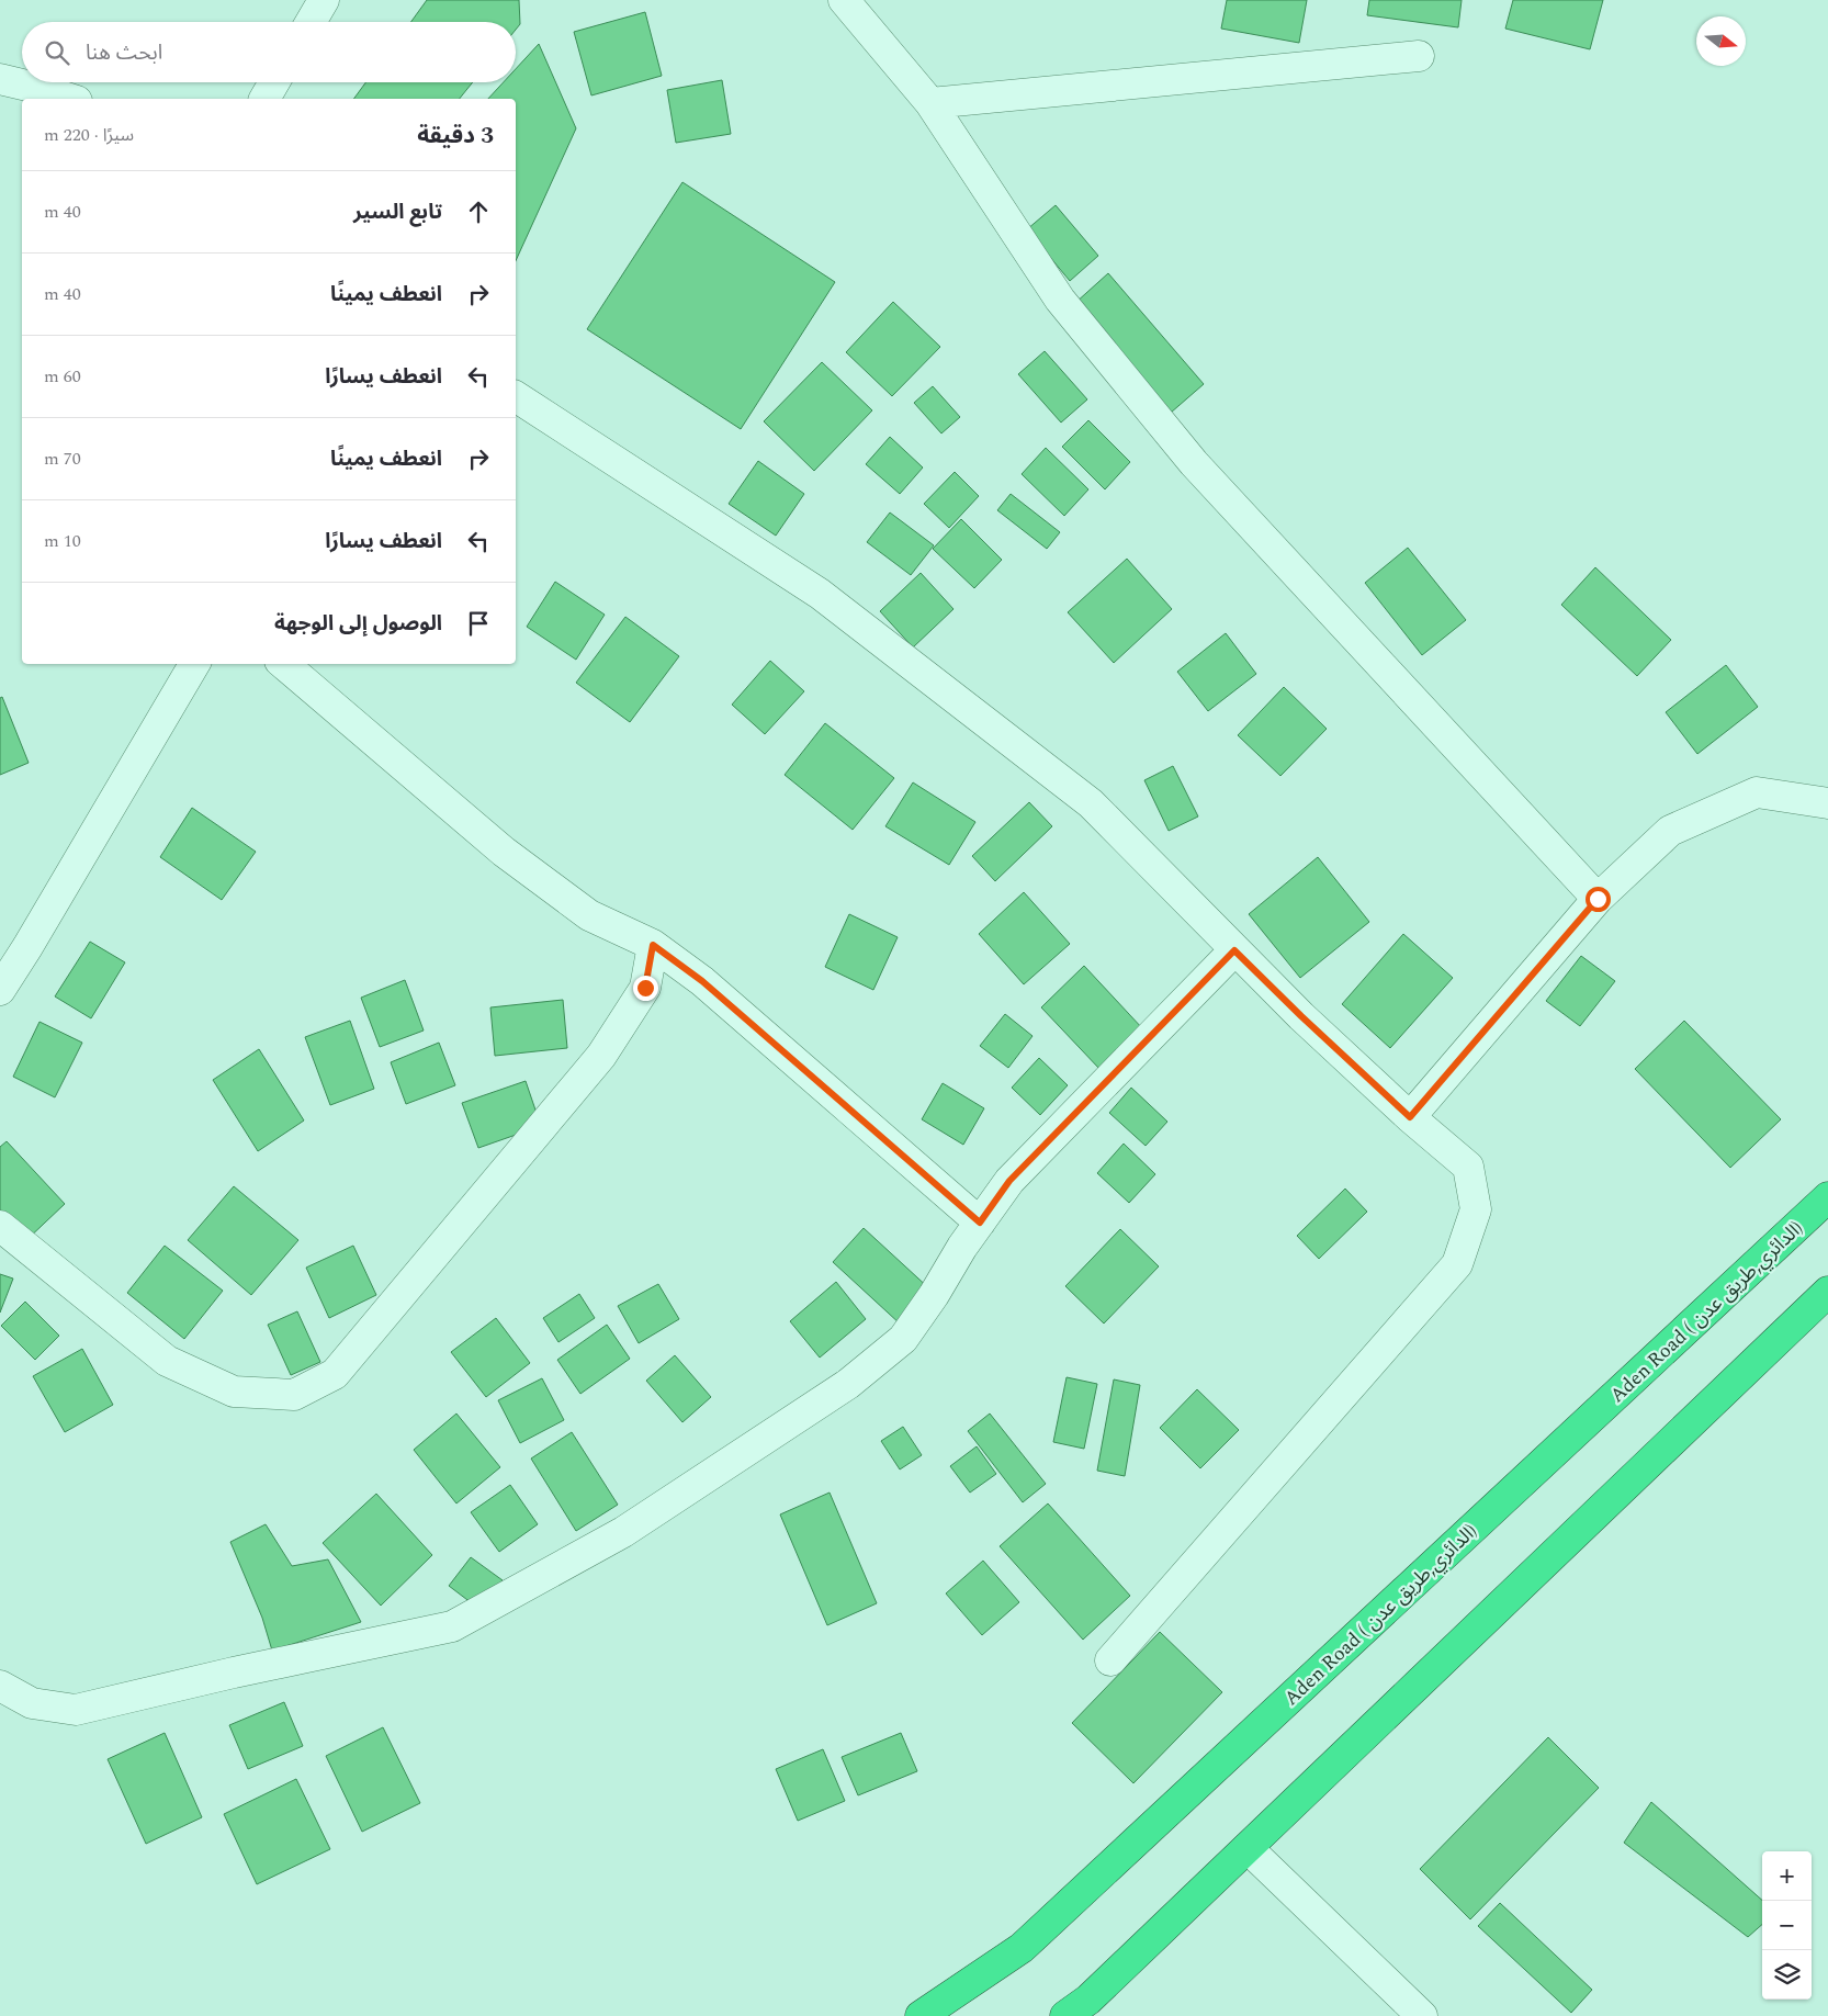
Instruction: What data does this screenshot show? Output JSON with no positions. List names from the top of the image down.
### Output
{
  "streets": {
    "highway": ["Aden Road ( الدائري,طريق عدن)"]
  },
  "north": "right",
  "page": {
    "search": "ابحث هنا",
    "heading": ["3 دقيقة", "سيرًا · 220 m"],
    "list": [
      ["تابع السير", "40 m"],
      ["انعطف يمينًا", "40 m"],
      ["انعطف يسارًا", "60 m"],
      ["انعطف يمينًا", "70 m"],
      ["انعطف يسارًا", "10 m"],
      "الوصول إلى الوجهة"
    ],
    "map_buttons": ["+", "−"]
  }
}
